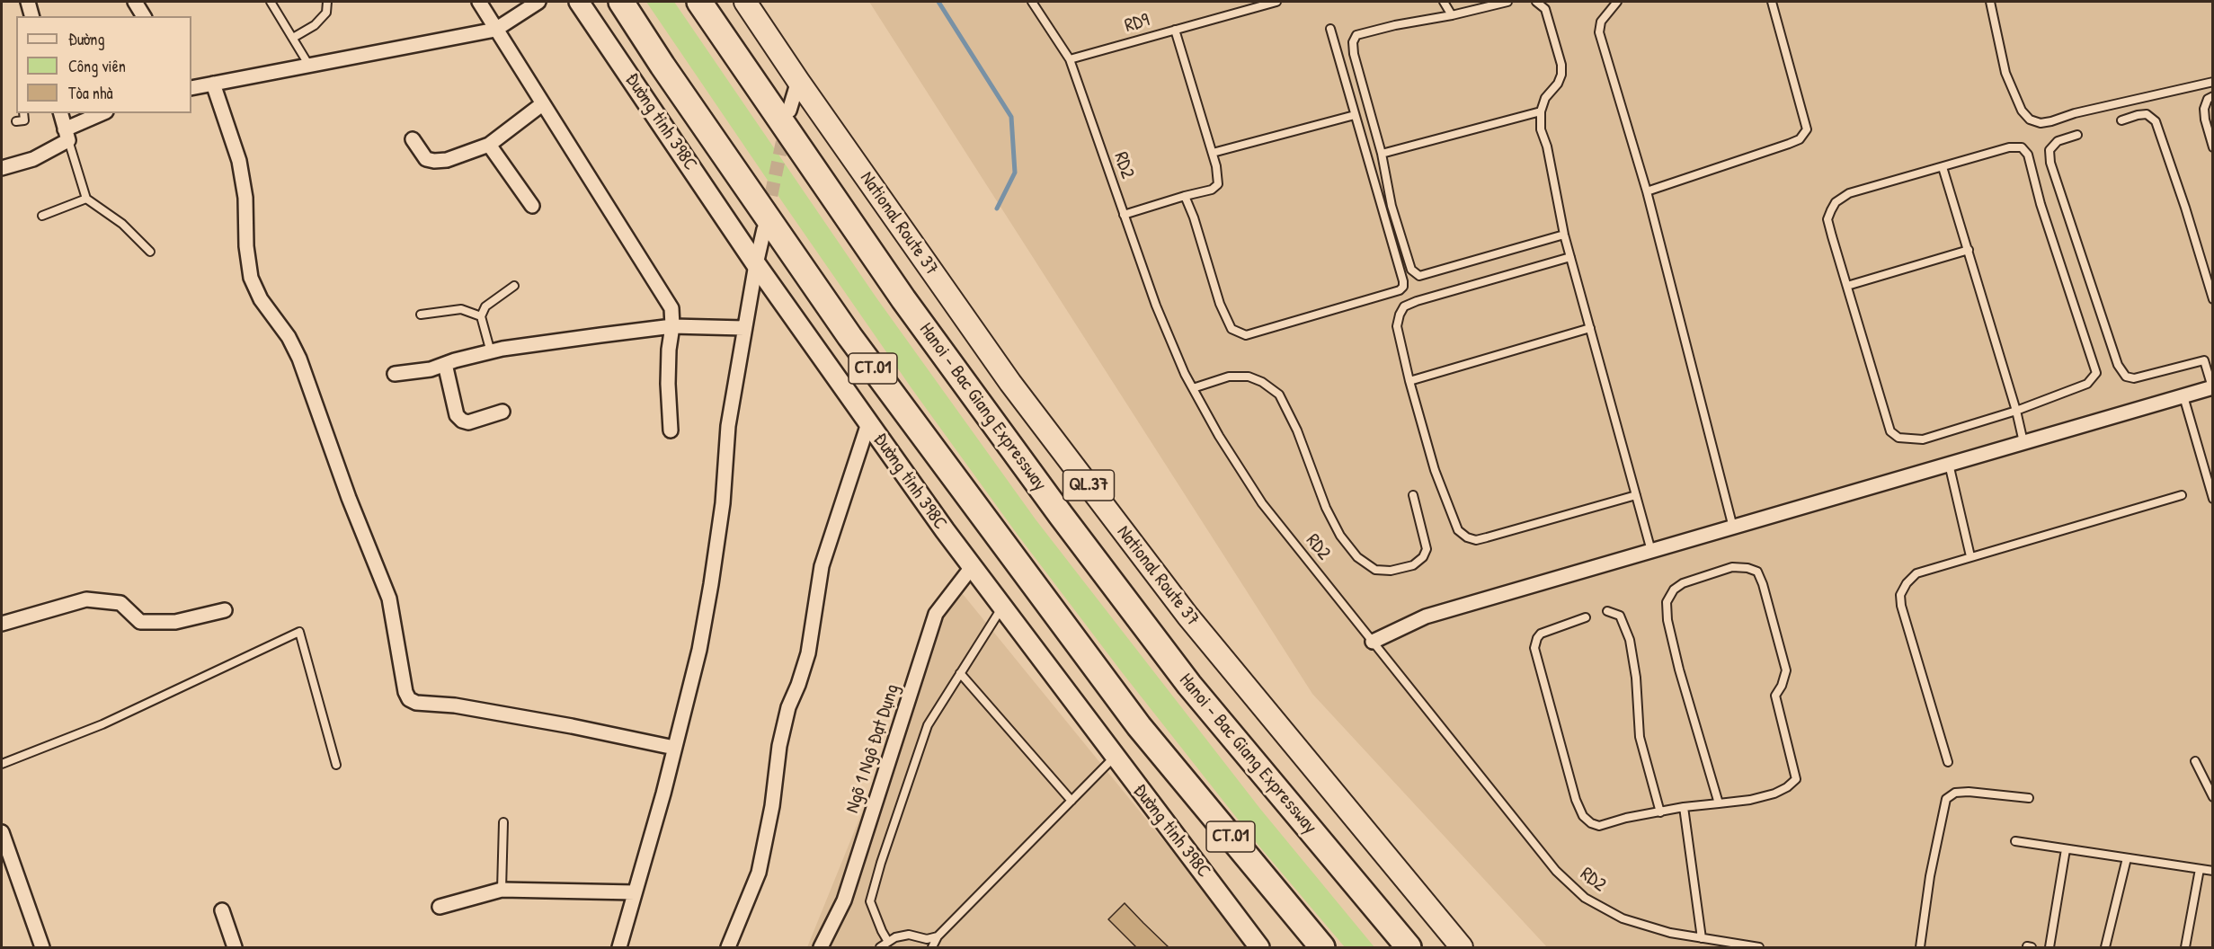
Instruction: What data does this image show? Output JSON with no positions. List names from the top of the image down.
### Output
{
  "streets": {
    "highway": [
      "National Route 37",
      "CT.01",
      "Hanoi - Bac Giang Expressway",
      "QL.37"
    ],
    "main road": ["Đường tỉnh 398C"],
    "street": ["Ngõ 1 Ngô Đạt Dụng"],
    "lane": ["RD9", "RD2"]
  },
  "crossings": [
    ["RD9", "RD2"],
    ["Đường tỉnh 398C", "Ngõ 1 Ngô Đạt Dụng"]
  ],
  "legend": ["Đường", "Công viên", "Tòa nhà"]
}
